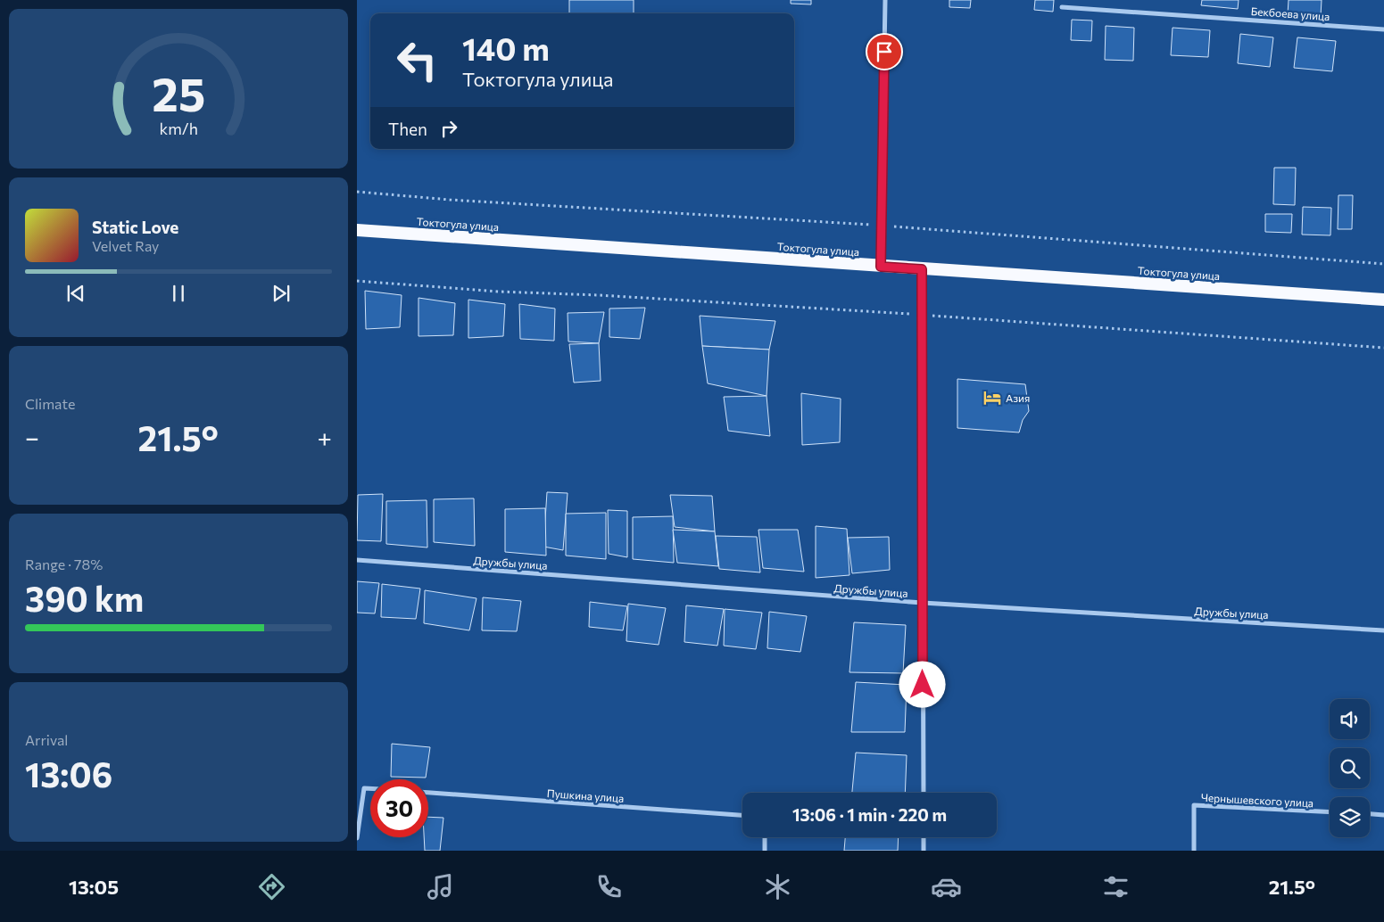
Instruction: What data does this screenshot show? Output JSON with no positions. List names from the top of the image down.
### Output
{
  "streets": {
    "highway": ["Токтогула улица"],
    "street": [
      "Бекбоева улица",
      "Дружбы улица",
      "Пушкина улица",
      "Чернышевского улица"
    ]
  },
  "places": {
    "hotel": ["Aзия"]
  },
  "page": {
    "turn": ["140 m", "Токтогула улица"],
    "then": "Then",
    "song": ["Static Love", "Velvet Ray"],
    "tile": [
      "Climate",
      ["Range · 78%", "390 km"],
      ["Arrival", "13:06"]
    ],
    "heat": ["−", "21.5°", "+"],
    "limit": "30",
    "trip": "13:06 · 1 min · 220 m",
    "tabs": ["13:05", "21.5°"],
    "gauge": ["25", "km/h"]
  }
}
